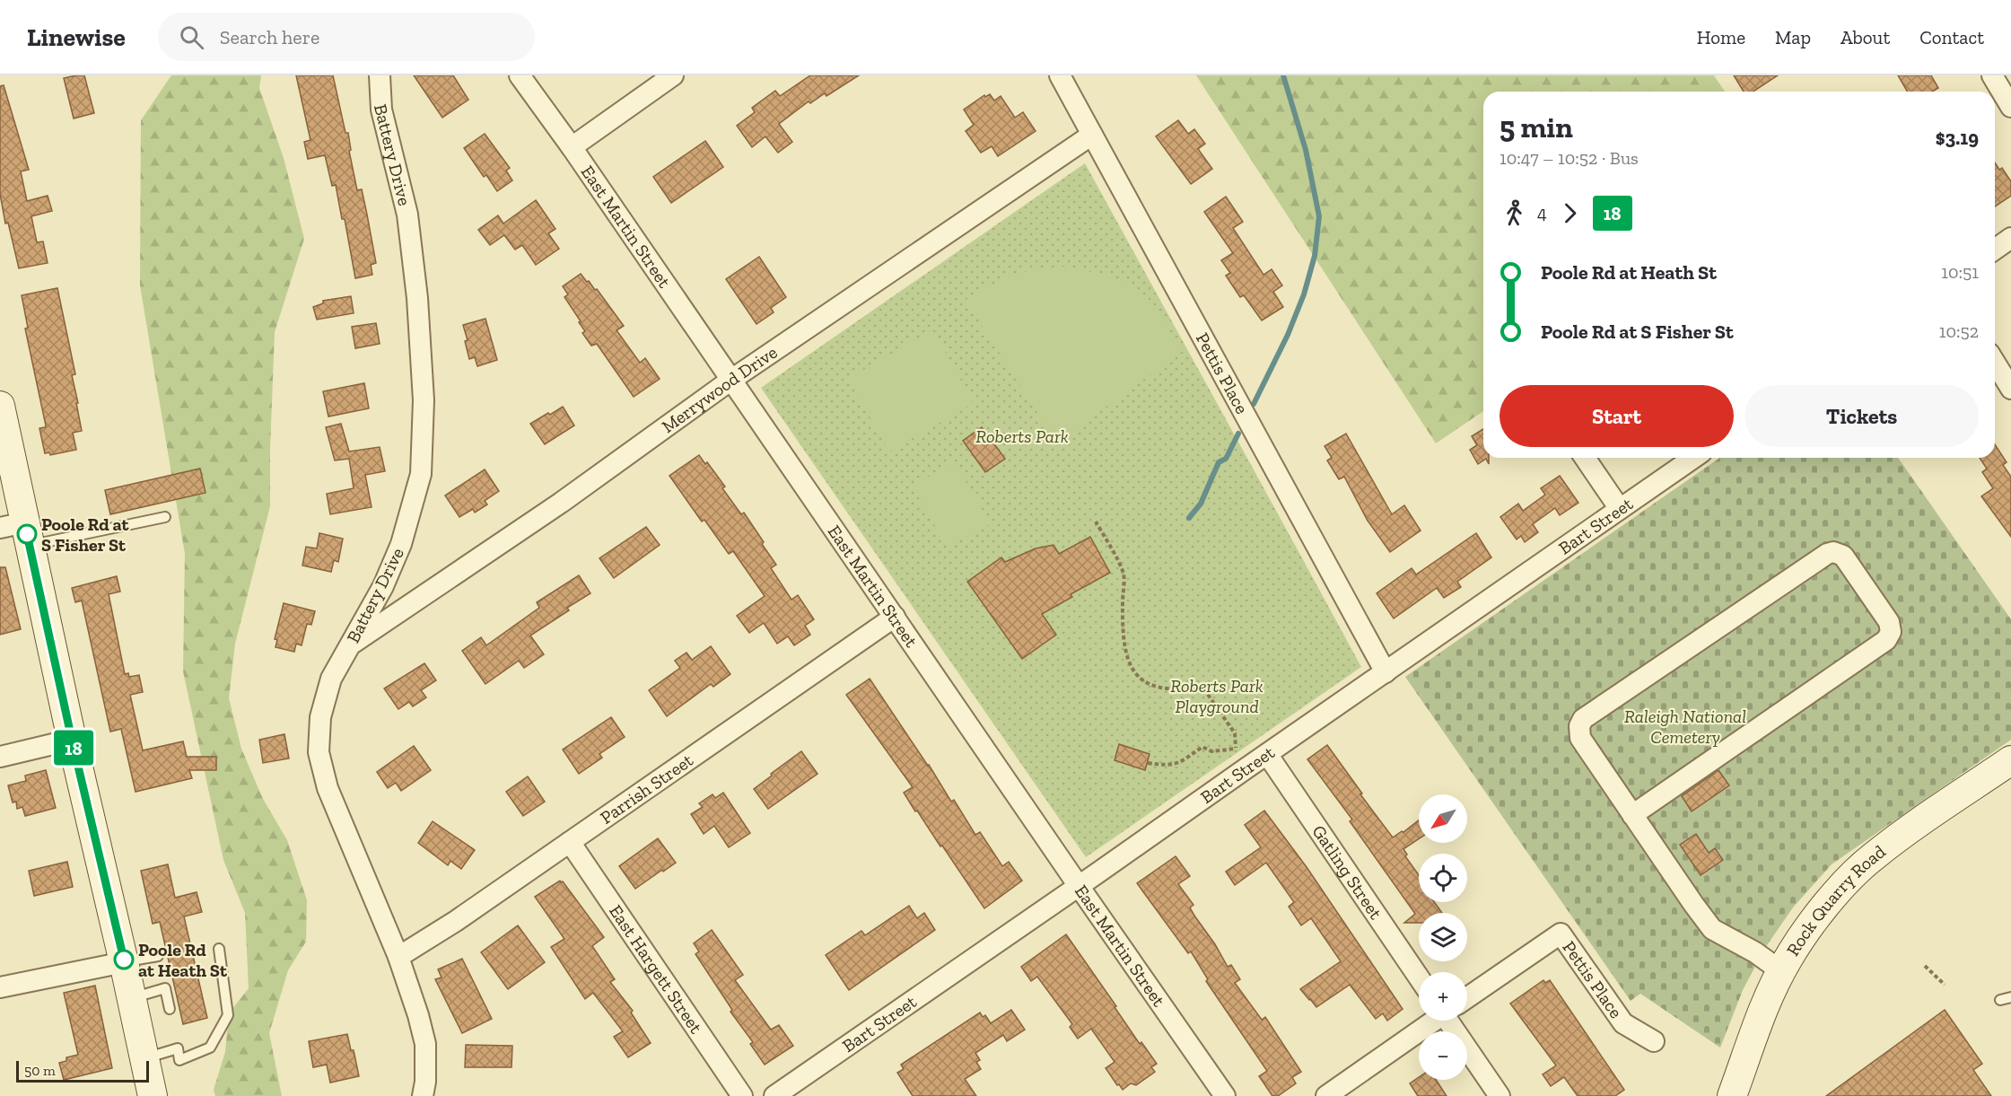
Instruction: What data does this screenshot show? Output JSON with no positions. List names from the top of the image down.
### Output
{
  "streets": {
    "main road": ["Rock Quarry Road"],
    "street": [
      "Battery Drive",
      "East Martin Street",
      "Pettis Place",
      "Merrywood Drive",
      "Bart Street",
      "Parrish Street",
      "Gatling Street",
      "East Hargett Street"
    ]
  },
  "crossings": [
    ["Battery Drive", "Merrywood Drive"],
    ["Battery Drive", "Parrish Street"],
    ["East Martin Street", "Merrywood Drive"],
    ["East Martin Street", "Bart Street"],
    ["East Martin Street", "Parrish Street"],
    ["Pettis Place", "Merrywood Drive"],
    ["Pettis Place", "Bart Street"],
    ["Bart Street", "Gatling Street"],
    ["Parrish Street", "East Hargett Street"]
  ],
  "parks": ["Roberts Park", "Roberts Park Playground", "Raleigh National Cemetery"],
  "places": ["Poole Rd at S Fisher St", "Poole Rd at Heath St"],
  "lines": ["bus line 18"],
  "scale_bar": "50 m",
  "north": "bottom left",
  "page": {
    "header": "Linewise",
    "search": "Search here",
    "nav": [
      "Home",
      "Map",
      "About",
      "Contact"
    ],
    "on_map": "18",
    "heading": ["5 min", "10:47 – 10:52 · Bus", "$3.19"],
    "legs": ["4", "18"],
    "list": [
      {
        "name": "Poole Rd at Heath St",
        "value": "10:51"
      },
      {
        "name": "Poole Rd at S Fisher St",
        "value": "10:52"
      }
    ],
    "buttons": ["Start", "Tickets"],
    "map_buttons": ["+", "−"],
    "scale": "50 m"
  }
}
